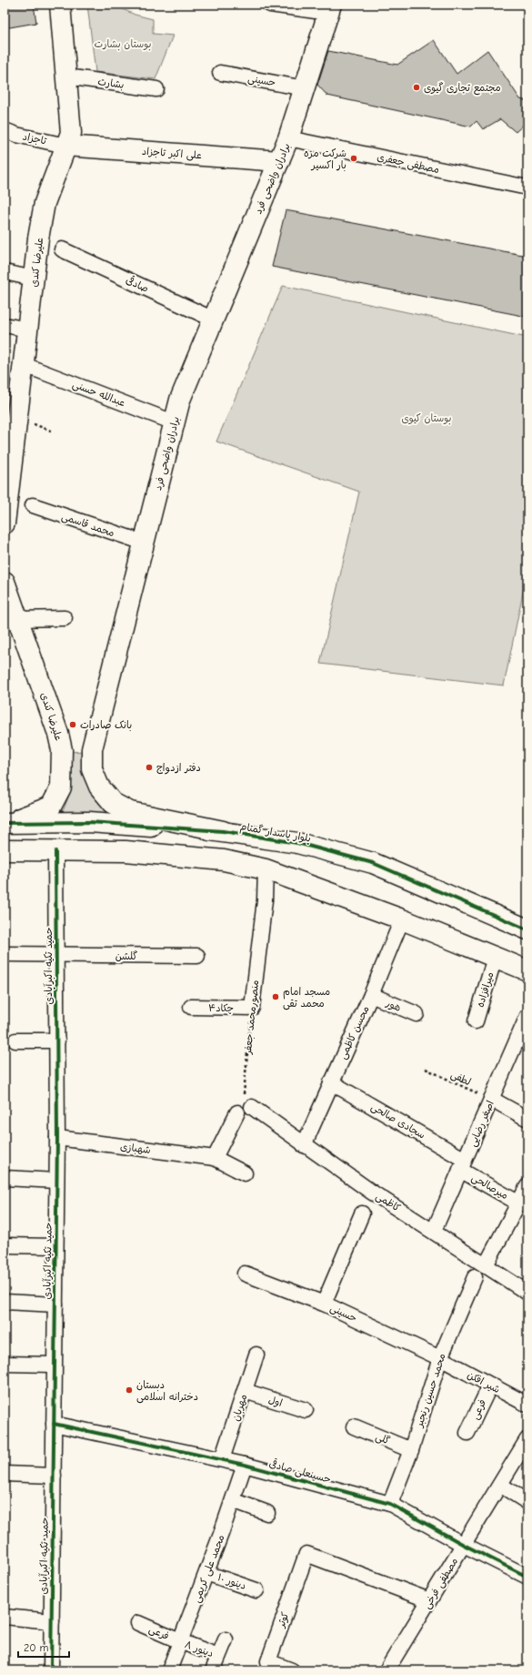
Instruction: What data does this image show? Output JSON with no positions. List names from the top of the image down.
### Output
{
  "streets": {
    "main road": [
      "علی اکبر تاجزاد",
      "برادران واضحی فرد",
      "علیرضا کندی",
      "بلوار پاسدار گمنام"
    ],
    "street": [
      "حسینی",
      "بشارت",
      "تاجزاد",
      "مصطفی جعفری",
      "صادقی",
      "عبدالله حسنی",
      "محمد قاسمی",
      "گلشن",
      "حمید تکیه اکبرآبادی",
      "میرافزاده",
      "هور",
      "چکاد۴",
      "منصورمحمد جعفر",
      "محسن کاظمی",
      "سجادی صالحی",
      "اصغر رضایی",
      "شهبازی",
      "میرصالحی",
      "کاظمی",
      "شیر افکن",
      "محمد حسین رنجبر",
      "اول",
      "مهربان",
      "فرعی",
      "گلی",
      "حسینعلی صادقی",
      "محمد علی کریمی",
      "دینور ۱۰",
      "مصطفی فرخی",
      "کوثر",
      "دینور ۸"
    ],
    "path": ["لطفی"]
  },
  "crossings": [
    ["حسینی", "برادران واضحی فرد"],
    ["حسینی", "شیر افکن"],
    ["حسینی", "محمد حسین رنجبر"],
    ["بشارت", "علیرضا کندی"],
    ["تاجزاد", "علی اکبر تاجزاد"],
    ["تاجزاد", "علیرضا کندی"],
    ["علی اکبر تاجزاد", "برادران واضحی فرد"],
    ["علی اکبر تاجزاد", "علیرضا کندی"],
    ["مصطفی جعفری", "برادران واضحی فرد"],
    ["برادران واضحی فرد", "صادقی"],
    ["برادران واضحی فرد", "عبدالله حسنی"],
    ["برادران واضحی فرد", "محمد قاسمی"],
    ["برادران واضحی فرد", "بلوار پاسدار گمنام"],
    ["علیرضا کندی", "عبدالله حسنی"],
    ["علیرضا کندی", "بلوار پاسدار گمنام"],
    ["گلشن", "حمید تکیه اکبرآبادی"],
    ["حمید تکیه اکبرآبادی", "شهبازی"],
    ["حمید تکیه اکبرآبادی", "حسینعلی صادقی"],
    ["هور", "محسن کاظمی"],
    ["چکاد۴", "منصورمحمد جعفر"],
    ["محسن کاظمی", "سجادی صالحی"],
    ["محسن کاظمی", "کاظمی"],
    ["لطفی", "اصغر رضایی"],
    ["سجادی صالحی", "اصغر رضایی"],
    ["سجادی صالحی", "میرصالحی"],
    ["اصغر رضایی", "میرصالحی"],
    ["اصغر رضایی", "کاظمی"],
    ["شیر افکن", "محمد حسین رنجبر"],
    ["شیر افکن", "فرعی"],
    ["محمد حسین رنجبر", "گلی"],
    ["محمد حسین رنجبر", "حسینعلی صادقی"],
    ["اول", "مهربان"],
    ["مهربان", "حسینعلی صادقی"],
    ["فرعی", "محمد علی کریمی"],
    ["فرعی", "دینور ۸"],
    ["حسینعلی صادقی", "محمد علی کریمی"],
    ["حسینعلی صادقی", "مصطفی فرخی"],
    ["محمد علی کریمی", "دینور ۱۰"],
    ["محمد علی کریمی", "دینور ۸"],
    ["مصطفی فرخی", "کوثر"]
  ],
  "parks": ["بوستان بشارت", "بوستان کیوی"],
  "places": [
    "مجتمع تجاری گیوی",
    "شرکت مزه بار اکسیر",
    "بانک صادرات",
    "دفتر ازدواج",
    "مسجد امام محمد تقی",
    "دبستان دخترانه اسلامی"
  ],
  "scale_bar": "20 m"
}
